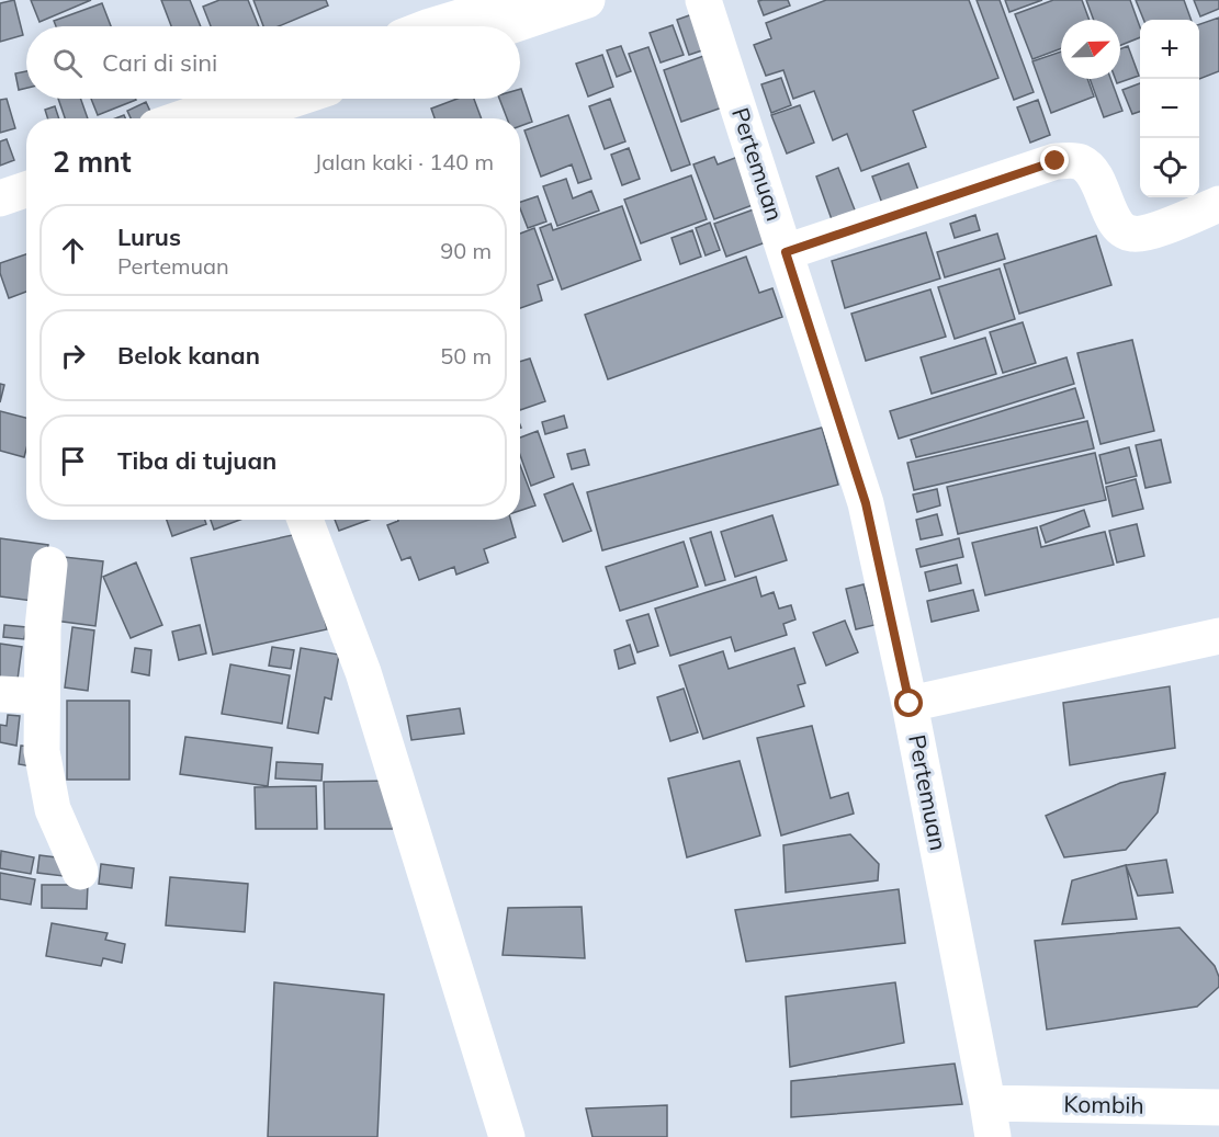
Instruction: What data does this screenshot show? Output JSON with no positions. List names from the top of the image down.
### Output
{
  "streets": {
    "main road": ["Pertemuan", "Kombih"]
  },
  "crossings": [
    ["Pertemuan", "Kombih"]
  ],
  "north": "top right",
  "page": {
    "map_buttons": ["+", "−"],
    "search": "Cari di sini",
    "heading": ["2 mnt", "Jalan kaki · 140 m"],
    "list": [
      ["Lurus", "Pertemuan", "90 m"],
      ["Belok kanan", "50 m"],
      "Tiba di tujuan"
    ]
  }
}
